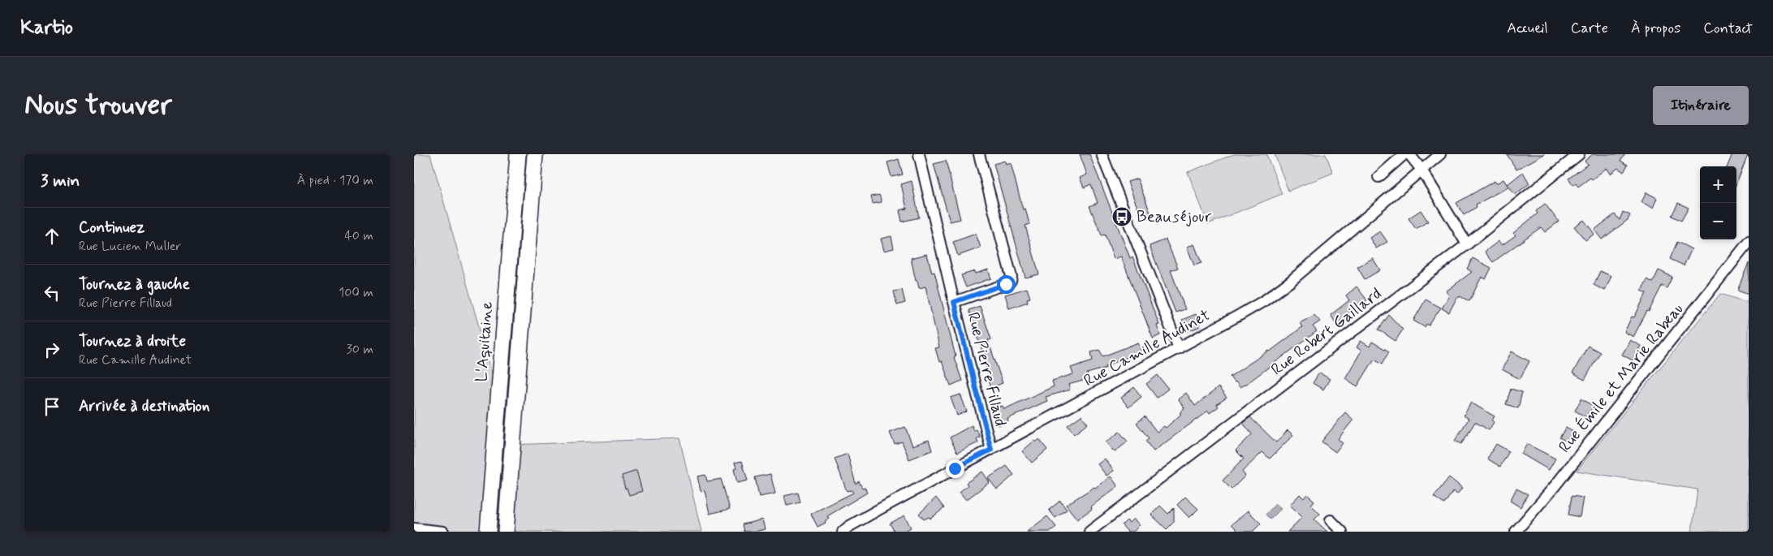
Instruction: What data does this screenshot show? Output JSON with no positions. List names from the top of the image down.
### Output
{
  "streets": {
    "highway": ["L'Aquitaine"],
    "street": [
      "Rue Robert Gaillard",
      "Rue Camille Audinet",
      "Rue Pierre Fillaud",
      "Rue Émile et Marie Rabeau"
    ]
  },
  "crossings": [
    ["Rue Camille Audinet", "Rue Pierre Fillaud"]
  ],
  "places": {
    "bus stop": ["Beauséjour"]
  },
  "page": {
    "header": "Kartio",
    "nav": [
      "Accueil",
      "Carte",
      "À propos",
      "Contact"
    ],
    "buttons": "Itinéraire",
    "title": "Nous trouver",
    "heading": ["3 min", "À pied · 170 m"],
    "map_buttons": ["+", "−"],
    "list": [
      ["Continuez", "Rue Lucien Muller", "40 m"],
      ["Tournez à gauche", "Rue Pierre Fillaud", "100 m"],
      ["Tournez à droite", "Rue Camille Audinet", "30 m"],
      "Arrivée à destination"
    ]
  }
}
